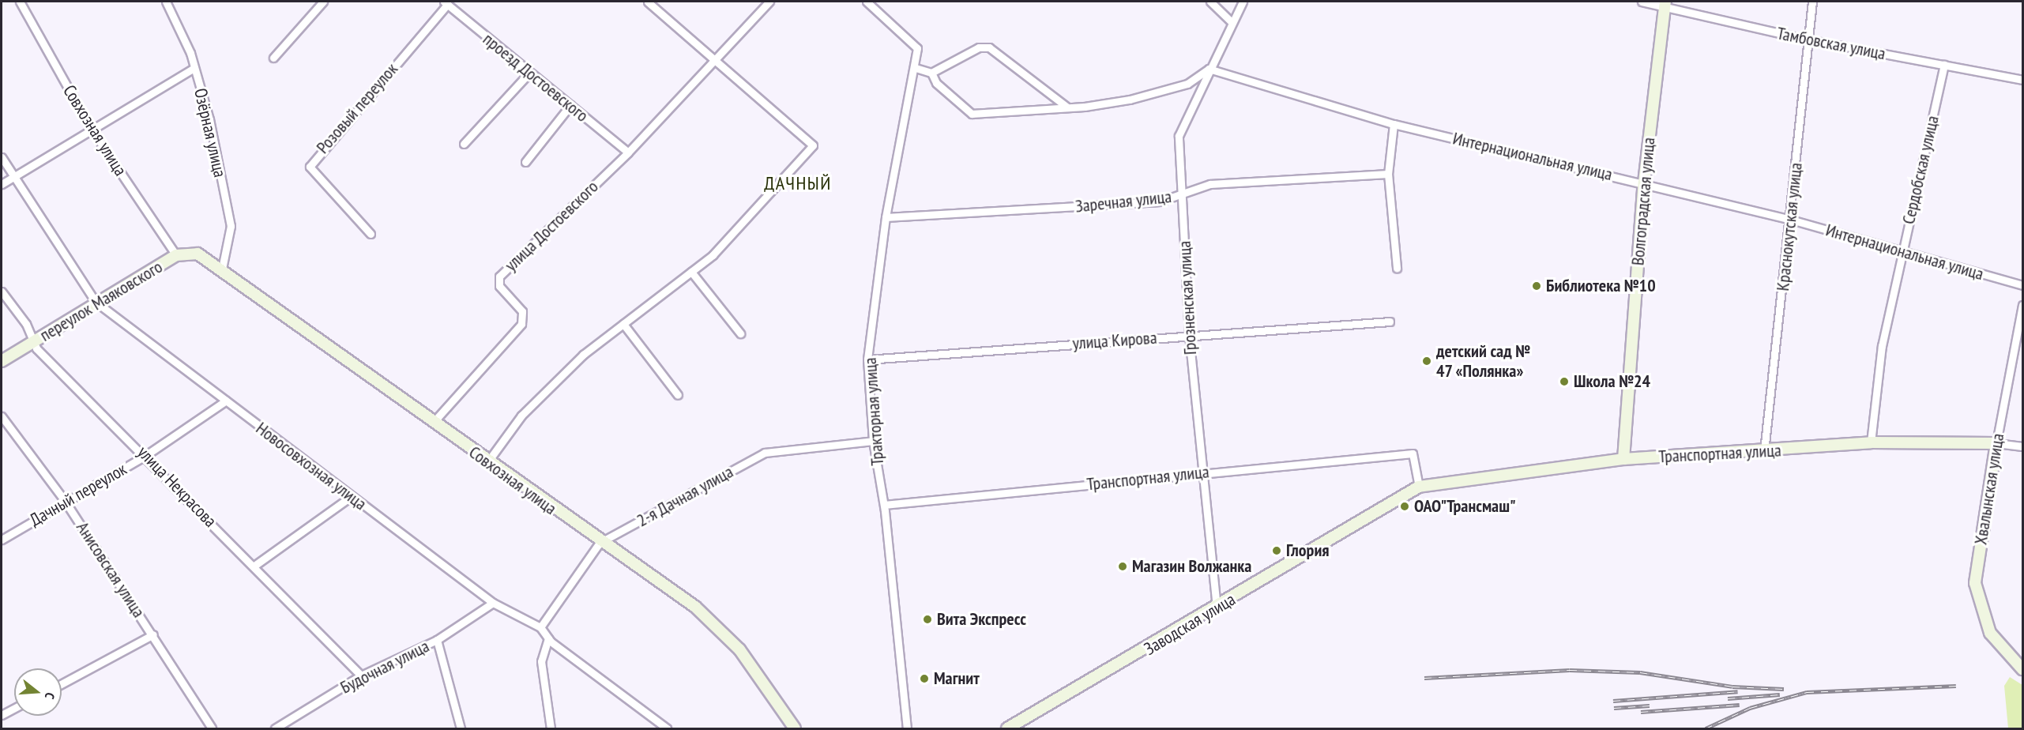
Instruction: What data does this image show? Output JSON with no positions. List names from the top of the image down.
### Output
{
  "streets": {
    "street": [
      "Тамбовская улица",
      "проезд Достоевского",
      "Розовый переулок",
      "Совхозная улица",
      "Озёрная улица",
      "Интернациональная улица",
      "Сердобская улица",
      "Заречная улица",
      "Волгоградская улица",
      "улица Достоевского",
      "Краснокутская улица",
      "Грозненская улица",
      "переулок Маяковского",
      "улица Кирова",
      "Тракторная улица",
      "Транспортная улица",
      "Новосовхозная улица",
      "улица Некрасова",
      "Хвалынская улица",
      "Дачный переулок",
      "2-я Дачная улица",
      "Анисовская улица",
      "Заводская улица",
      "Будочная улица"
    ]
  },
  "crossings": [
    ["Тамбовская улица", "Сердобская улица"],
    ["Тамбовская улица", "Волгоградская улица"],
    ["Тамбовская улица", "Краснокутская улица"],
    ["проезд Достоевского", "Розовый переулок"],
    ["проезд Достоевского", "улица Достоевского"],
    ["Совхозная улица", "Озёрная улица"],
    ["Совхозная улица", "улица Достоевского"],
    ["Совхозная улица", "переулок Маяковского"],
    ["Совхозная улица", "2-я Дачная улица"],
    ["Интернациональная улица", "Сердобская улица"],
    ["Интернациональная улица", "Волгоградская улица"],
    ["Интернациональная улица", "Краснокутская улица"],
    ["Интернациональная улица", "Грозненская улица"],
    ["Сердобская улица", "Транспортная улица"],
    ["Заречная улица", "Грозненская улица"],
    ["Заречная улица", "Тракторная улица"],
    ["Волгоградская улица", "Транспортная улица"],
    ["Краснокутская улица", "Транспортная улица"],
    ["Грозненская улица", "улица Кирова"],
    ["Грозненская улица", "Транспортная улица"],
    ["Грозненская улица", "Заводская улица"],
    ["переулок Маяковского", "Новосовхозная улица"],
    ["переулок Маяковского", "улица Некрасова"],
    ["улица Кирова", "Тракторная улица"],
    ["Тракторная улица", "Транспортная улица"],
    ["Тракторная улица", "2-я Дачная улица"],
    ["Транспортная улица", "Хвалынская улица"],
    ["Транспортная улица", "Заводская улица"],
    ["Новосовхозная улица", "Дачный переулок"],
    ["Новосовхозная улица", "2-я Дачная улица"],
    ["Новосовхозная улица", "Будочная улица"],
    ["улица Некрасова", "Дачный переулок"],
    ["улица Некрасова", "Будочная улица"],
    ["Дачный переулок", "Анисовская улица"]
  ],
  "districts": ["ДАЧНЫЙ"],
  "places": [
    "Библиотека №10",
    "детский сад № 47 «Полянка»",
    "Школа №24",
    "ОАО\"Трансмаш\"",
    "Глория",
    "Магазин Волжанка",
    "Вита Экспресс",
    "Магнит"
  ],
  "north": "right"
}
